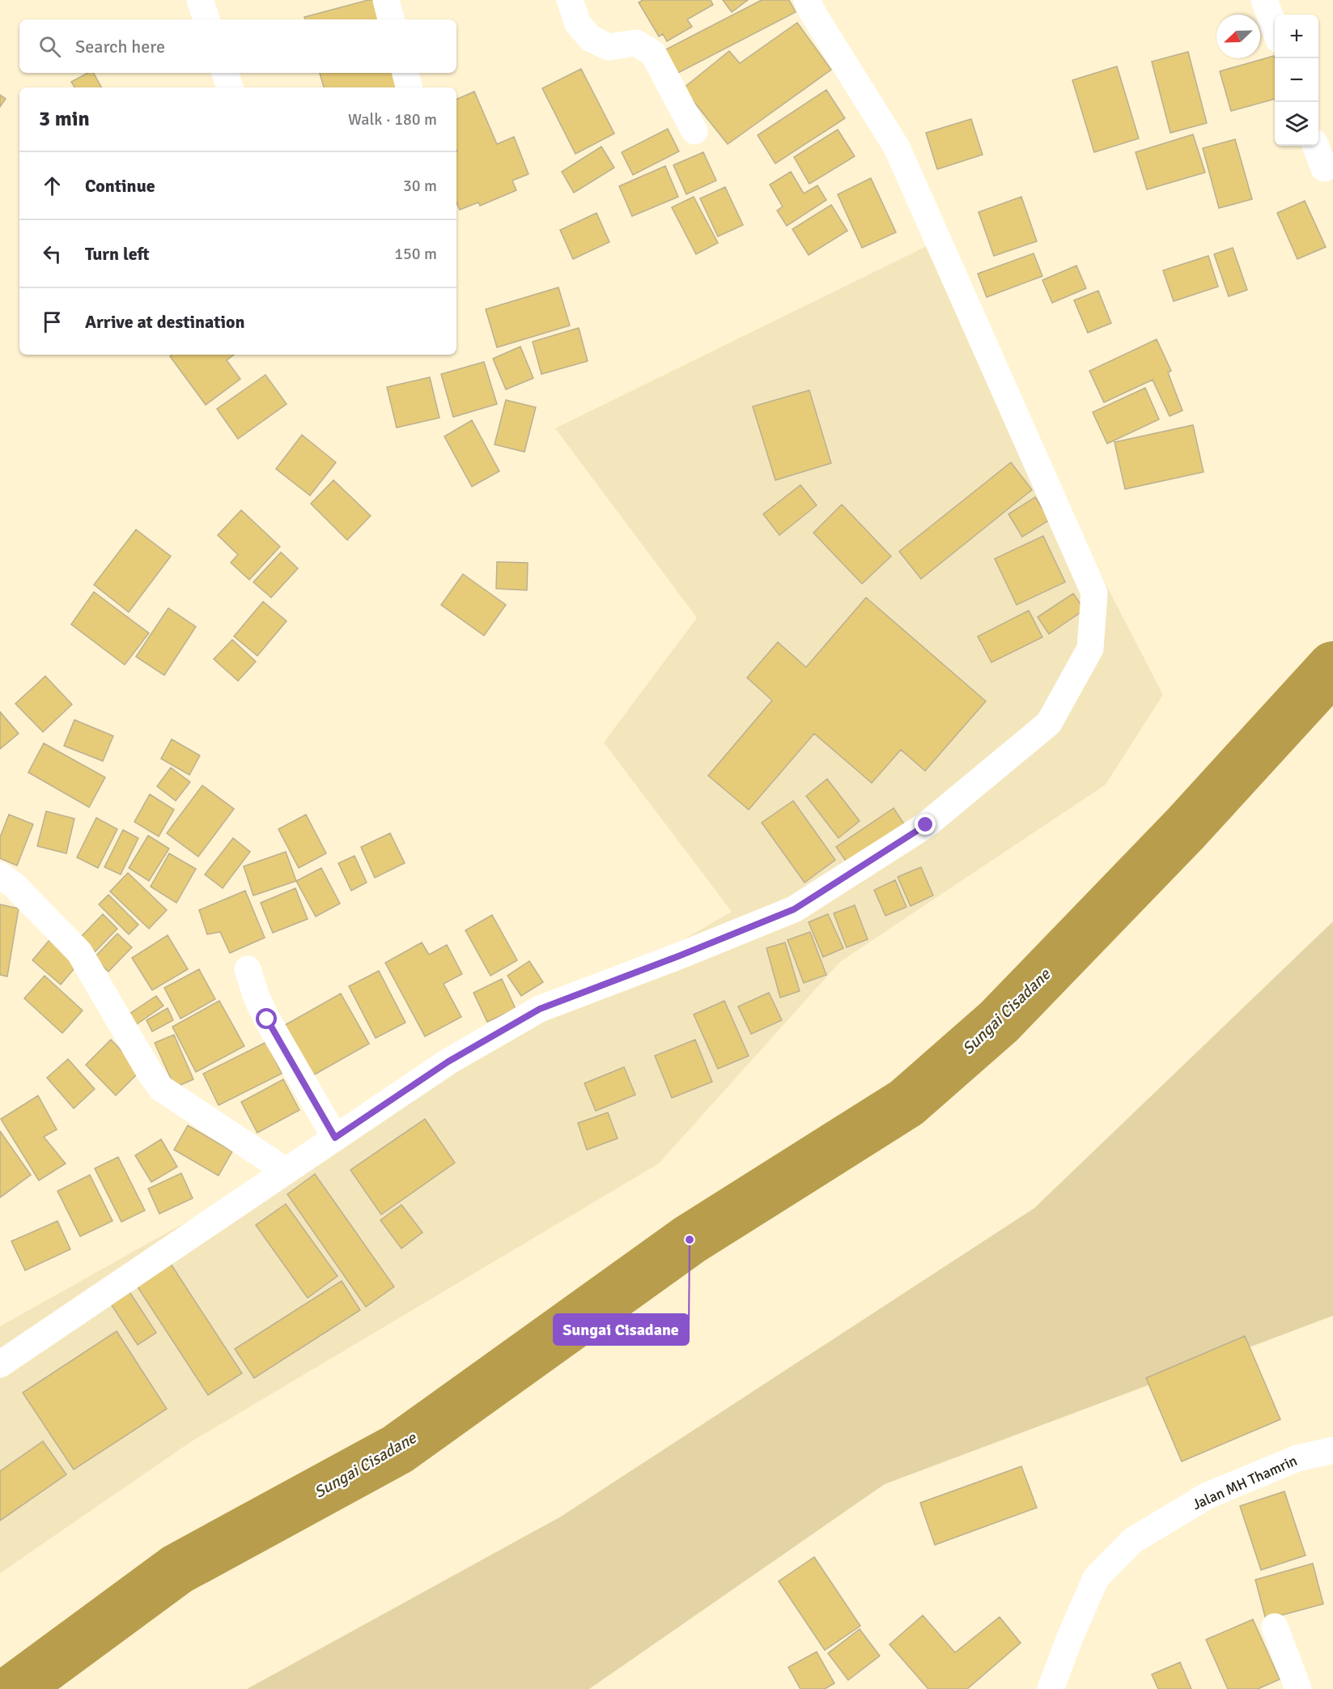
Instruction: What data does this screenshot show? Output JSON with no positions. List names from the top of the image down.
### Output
{
  "streets": {
    "street": ["Jalan MH Thamrin"]
  },
  "water": ["Sungai Cisadane"],
  "places": ["Sungai Cisadane"],
  "north": "bottom left",
  "page": {
    "map_buttons": ["+", "−"],
    "search": "Search here",
    "heading": ["3 min", "Walk · 180 m"],
    "list": [
      ["Continue", "30 m"],
      ["Turn left", "150 m"],
      "Arrive at destination"
    ]
  }
}
